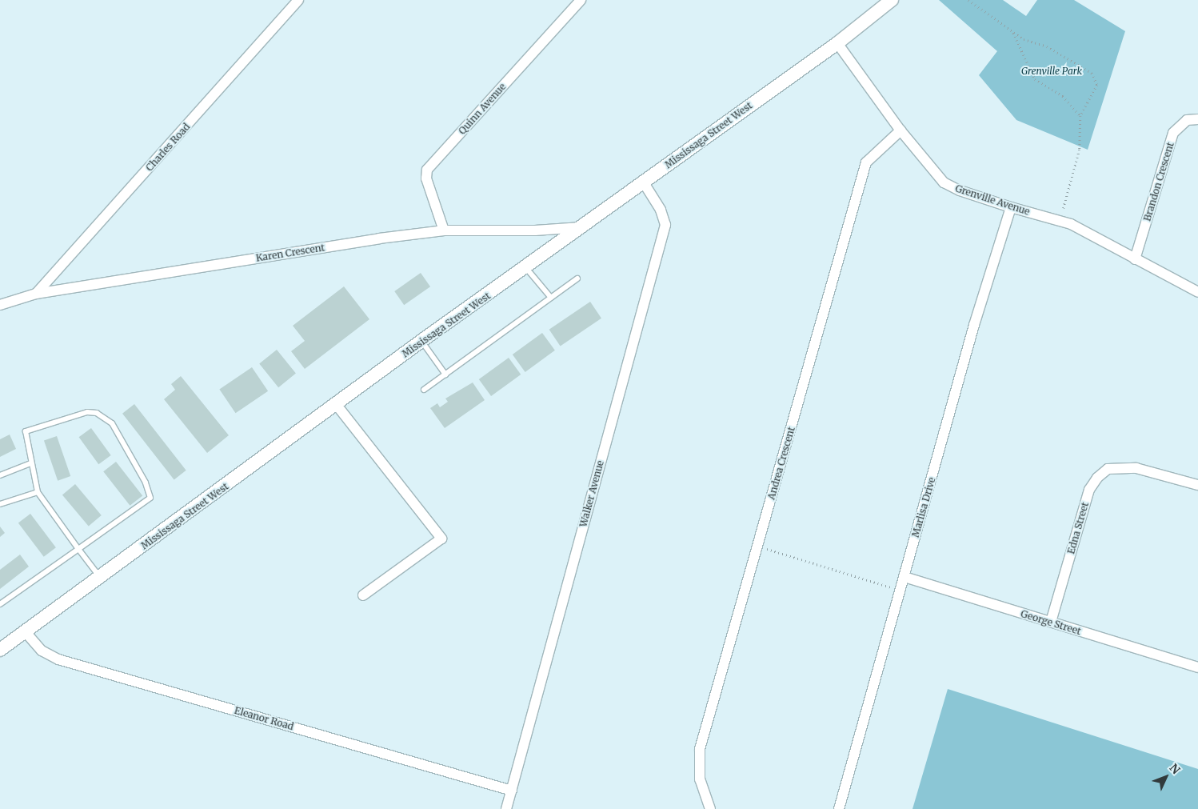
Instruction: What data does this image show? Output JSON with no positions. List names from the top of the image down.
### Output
{
  "streets": {
    "street": [
      "Quinn Avenue",
      "Mississaga Street West",
      "Charles Road",
      "Brandon Crescent",
      "Grenville Avenue",
      "Karen Crescent",
      "Andrea Crescent",
      "Walker Avenue",
      "Marlisa Drive",
      "Edna Street",
      "George Street",
      "Eleanor Road"
    ]
  },
  "crossings": [
    ["Quinn Avenue", "Karen Crescent"],
    ["Mississaga Street West", "Grenville Avenue"],
    ["Mississaga Street West", "Karen Crescent"],
    ["Mississaga Street West", "Walker Avenue"],
    ["Mississaga Street West", "Eleanor Road"],
    ["Charles Road", "Karen Crescent"],
    ["Brandon Crescent", "Grenville Avenue"],
    ["Grenville Avenue", "Andrea Crescent"],
    ["Grenville Avenue", "Marlisa Drive"],
    ["Walker Avenue", "Eleanor Road"],
    ["Marlisa Drive", "George Street"],
    ["Edna Street", "George Street"]
  ],
  "parks": ["Grenville Park"],
  "north": "top right"
}
